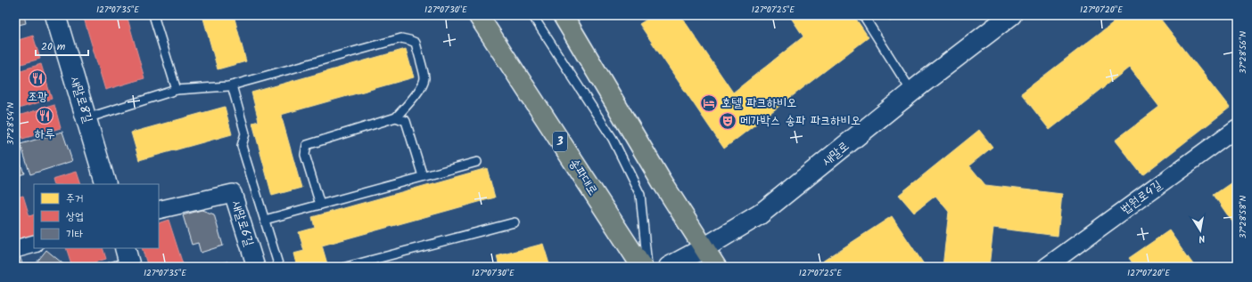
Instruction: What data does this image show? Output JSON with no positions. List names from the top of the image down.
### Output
{
  "streets": {
    "main road": [
      "새말로8길",
      "3",
      "새말로",
      "송파대로"
    ],
    "street": ["법원로4길", "새말로6길"]
  },
  "places": {
    "restaurant": ["조광", "하루"],
    "hotel": ["호텔 파크하비오"],
    "theatre": ["메가박스 송파 파크하비오"]
  },
  "legend": ["주거", "상업", "기타"],
  "scale_bar": "20 m",
  "north": "bottom",
  "coordinates": [
    "127°07'35\"E",
    "127°07'30\"E",
    "127°07'25\"E",
    "127°07'20\"E",
    "37°28'56\"N",
    "37°28'54\"N",
    "37°28'58\"N"
  ]
}
